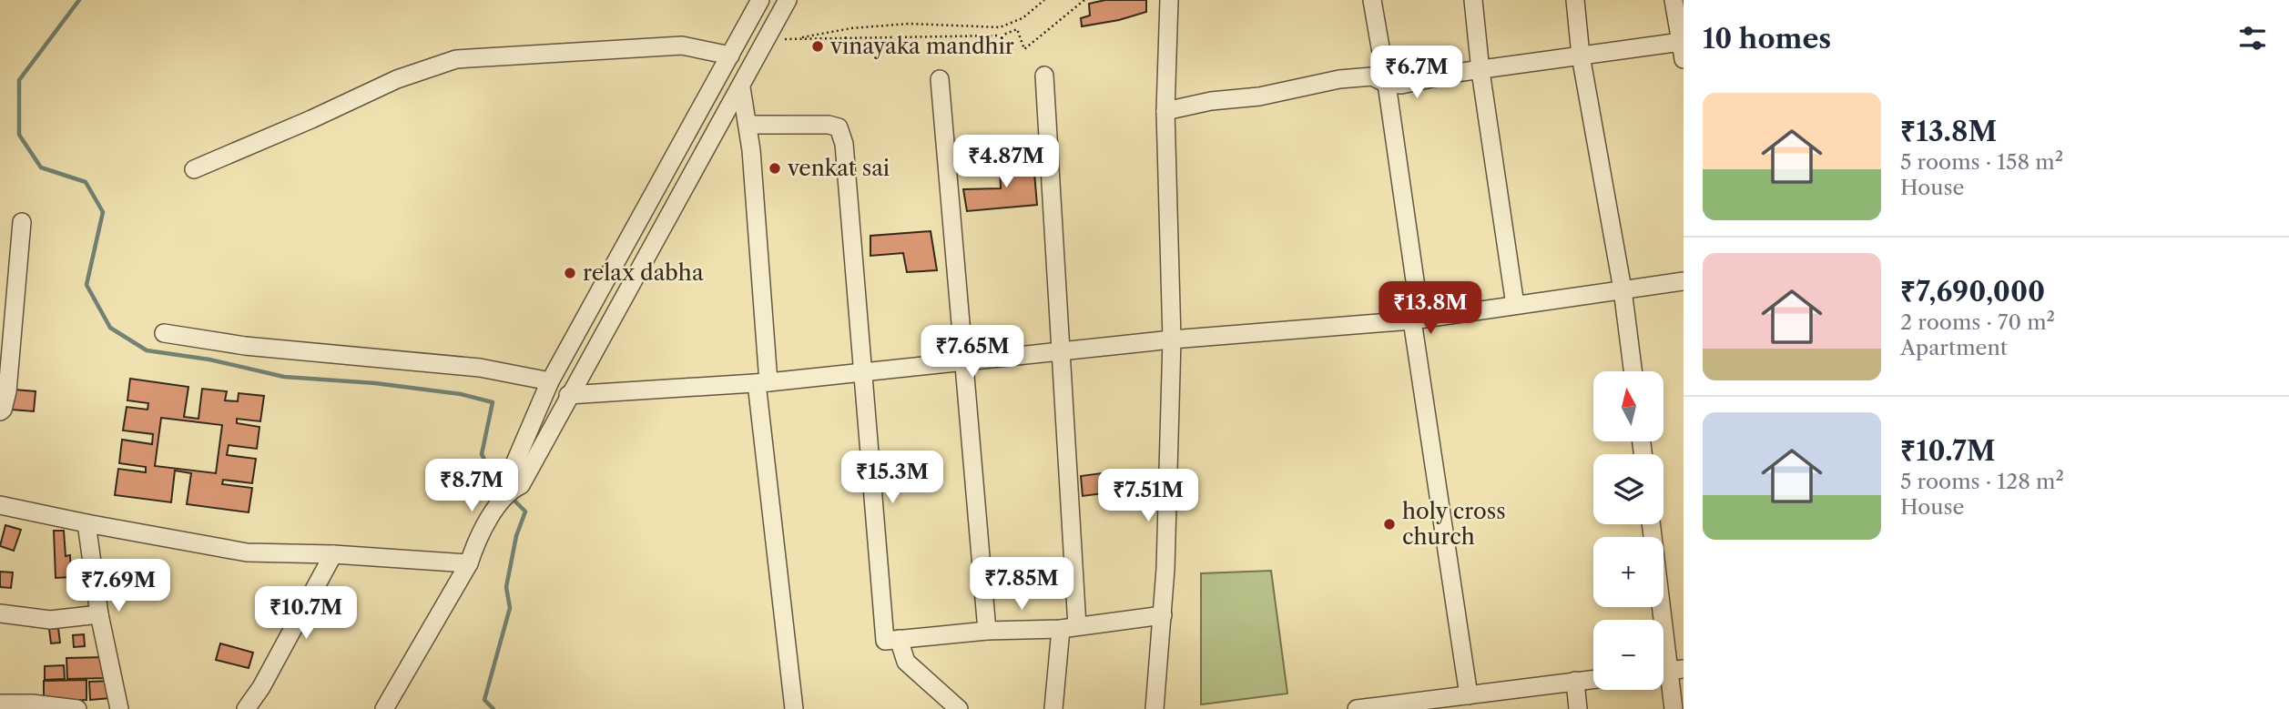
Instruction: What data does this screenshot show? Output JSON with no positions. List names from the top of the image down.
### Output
{
  "places": [
    "vinayaka mandhir",
    "venkat sai",
    "relax dabha",
    "holy cross church"
  ],
  "north": "top",
  "page": {
    "heading": "10 homes",
    "price": [
      "₹6.7M",
      "₹4.87M",
      "₹13.8M",
      "₹7.65M",
      "₹15.3M",
      "₹8.7M",
      "₹7.51M",
      "₹7.85M",
      "₹7.69M",
      "₹10.7M"
    ],
    "list": [
      {
        "name": "₹13.8M",
        "note": "5 rooms · 158 m² · House"
      },
      {
        "name": "₹7,690,000",
        "note": "2 rooms · 70 m² · Apartment"
      },
      {
        "name": "₹10.7M",
        "note": "5 rooms · 128 m² · House"
      }
    ],
    "map_buttons": ["+", "−"]
  }
}
